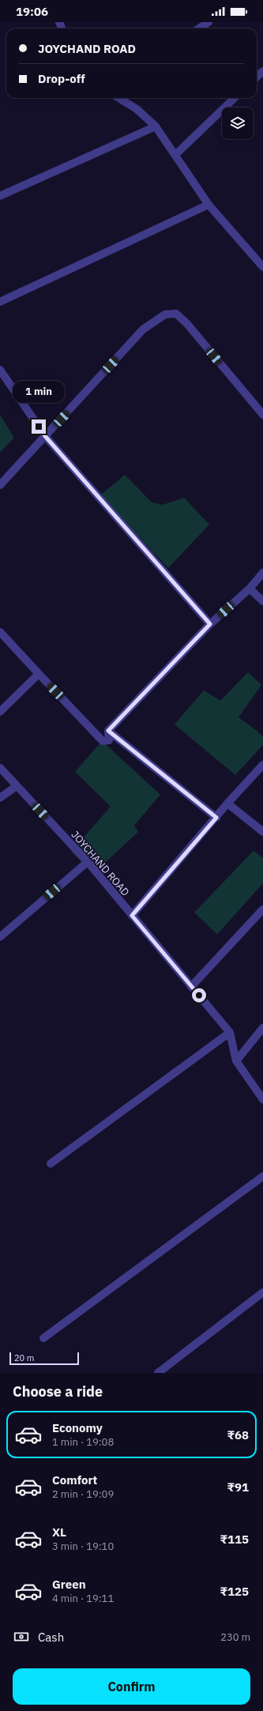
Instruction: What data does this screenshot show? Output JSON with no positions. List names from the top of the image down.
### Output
{
  "streets": {
    "street": ["JOYCHAND ROAD"]
  },
  "scale_bar": "20 m",
  "page": {
    "status": "19:06",
    "banner": ["JOYCHAND ROAD", "Drop-off"],
    "bubble": "1 min",
    "scale": "20 m",
    "heading": "Choose a ride",
    "list": [
      {
        "name": "Economy",
        "note": "1 min · 19:08",
        "value": "₹68"
      },
      {
        "name": "Comfort",
        "note": "2 min · 19:09",
        "value": "₹91"
      },
      {
        "name": "XL",
        "note": "3 min · 19:10",
        "value": "₹115"
      },
      {
        "name": "Green",
        "note": "4 min · 19:11",
        "value": "₹125"
      }
    ],
    "pay": ["Cash", "230 m"],
    "buttons": "Confirm"
  }
}
